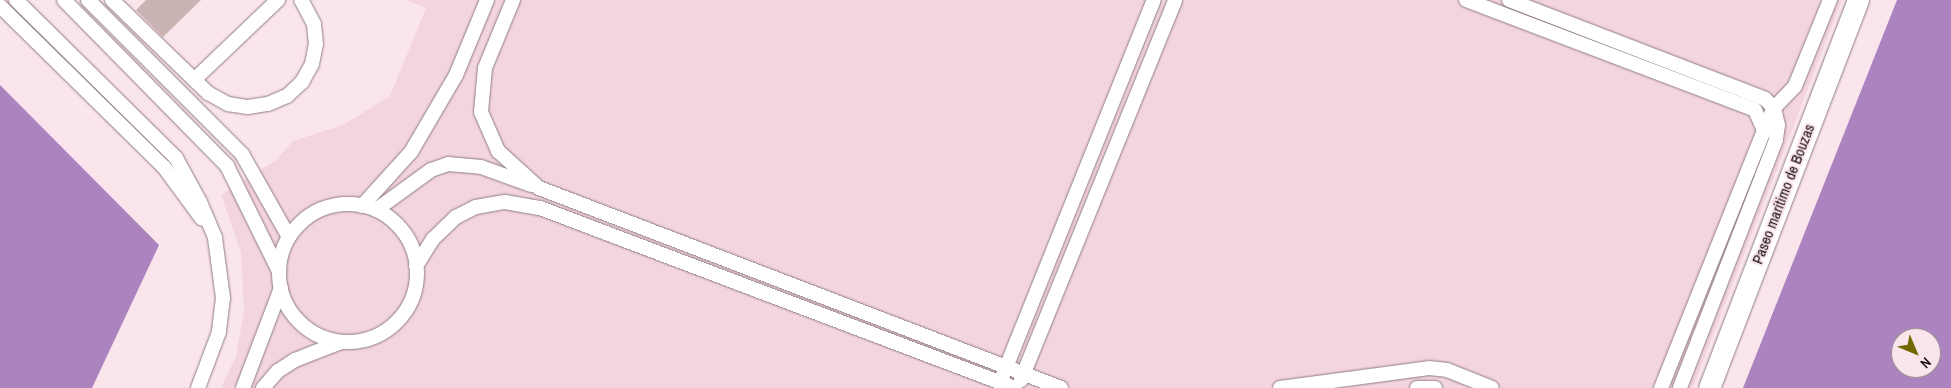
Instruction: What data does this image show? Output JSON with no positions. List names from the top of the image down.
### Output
{
  "streets": {
    "street": ["Paseo marítimo de Bouzas"]
  },
  "north": "bottom right"
}
